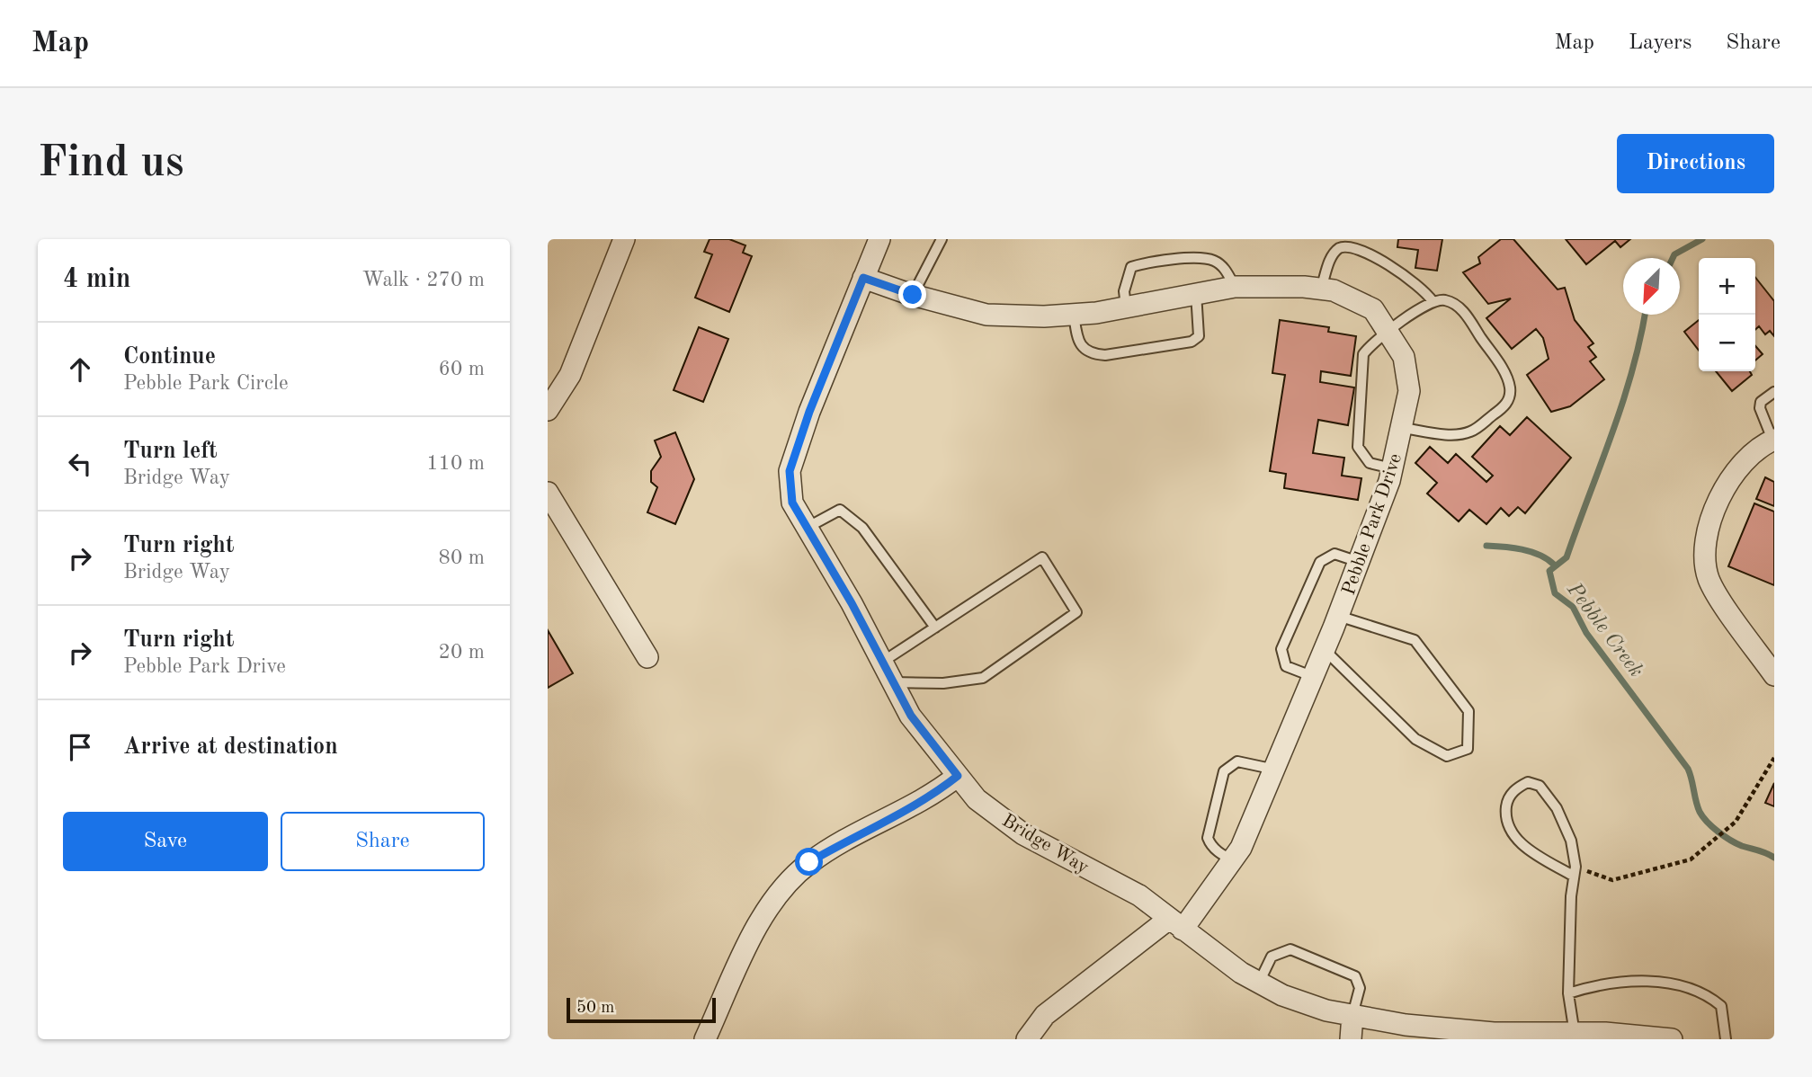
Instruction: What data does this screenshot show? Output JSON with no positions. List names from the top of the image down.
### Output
{
  "streets": {
    "street": ["Pebble Park Drive", "Bridge Way"]
  },
  "crossings": [
    ["Pebble Park Drive", "Bridge Way"]
  ],
  "water": ["Pebble Creek"],
  "scale_bar": "50 m",
  "north": "bottom left",
  "page": {
    "header": "Map",
    "nav": ["Map", "Layers", "Share"],
    "buttons": [
      "Directions",
      ["Save", "Share"]
    ],
    "title": "Find us",
    "heading": ["4 min", "Walk · 270 m"],
    "map_buttons": ["+", "−"],
    "list": [
      ["Continue", "Pebble Park Circle", "60 m"],
      ["Turn left", "Bridge Way", "110 m"],
      ["Turn right", "Bridge Way", "80 m"],
      ["Turn right", "Pebble Park Drive", "20 m"],
      "Arrive at destination"
    ],
    "scale": "50 m"
  }
}
